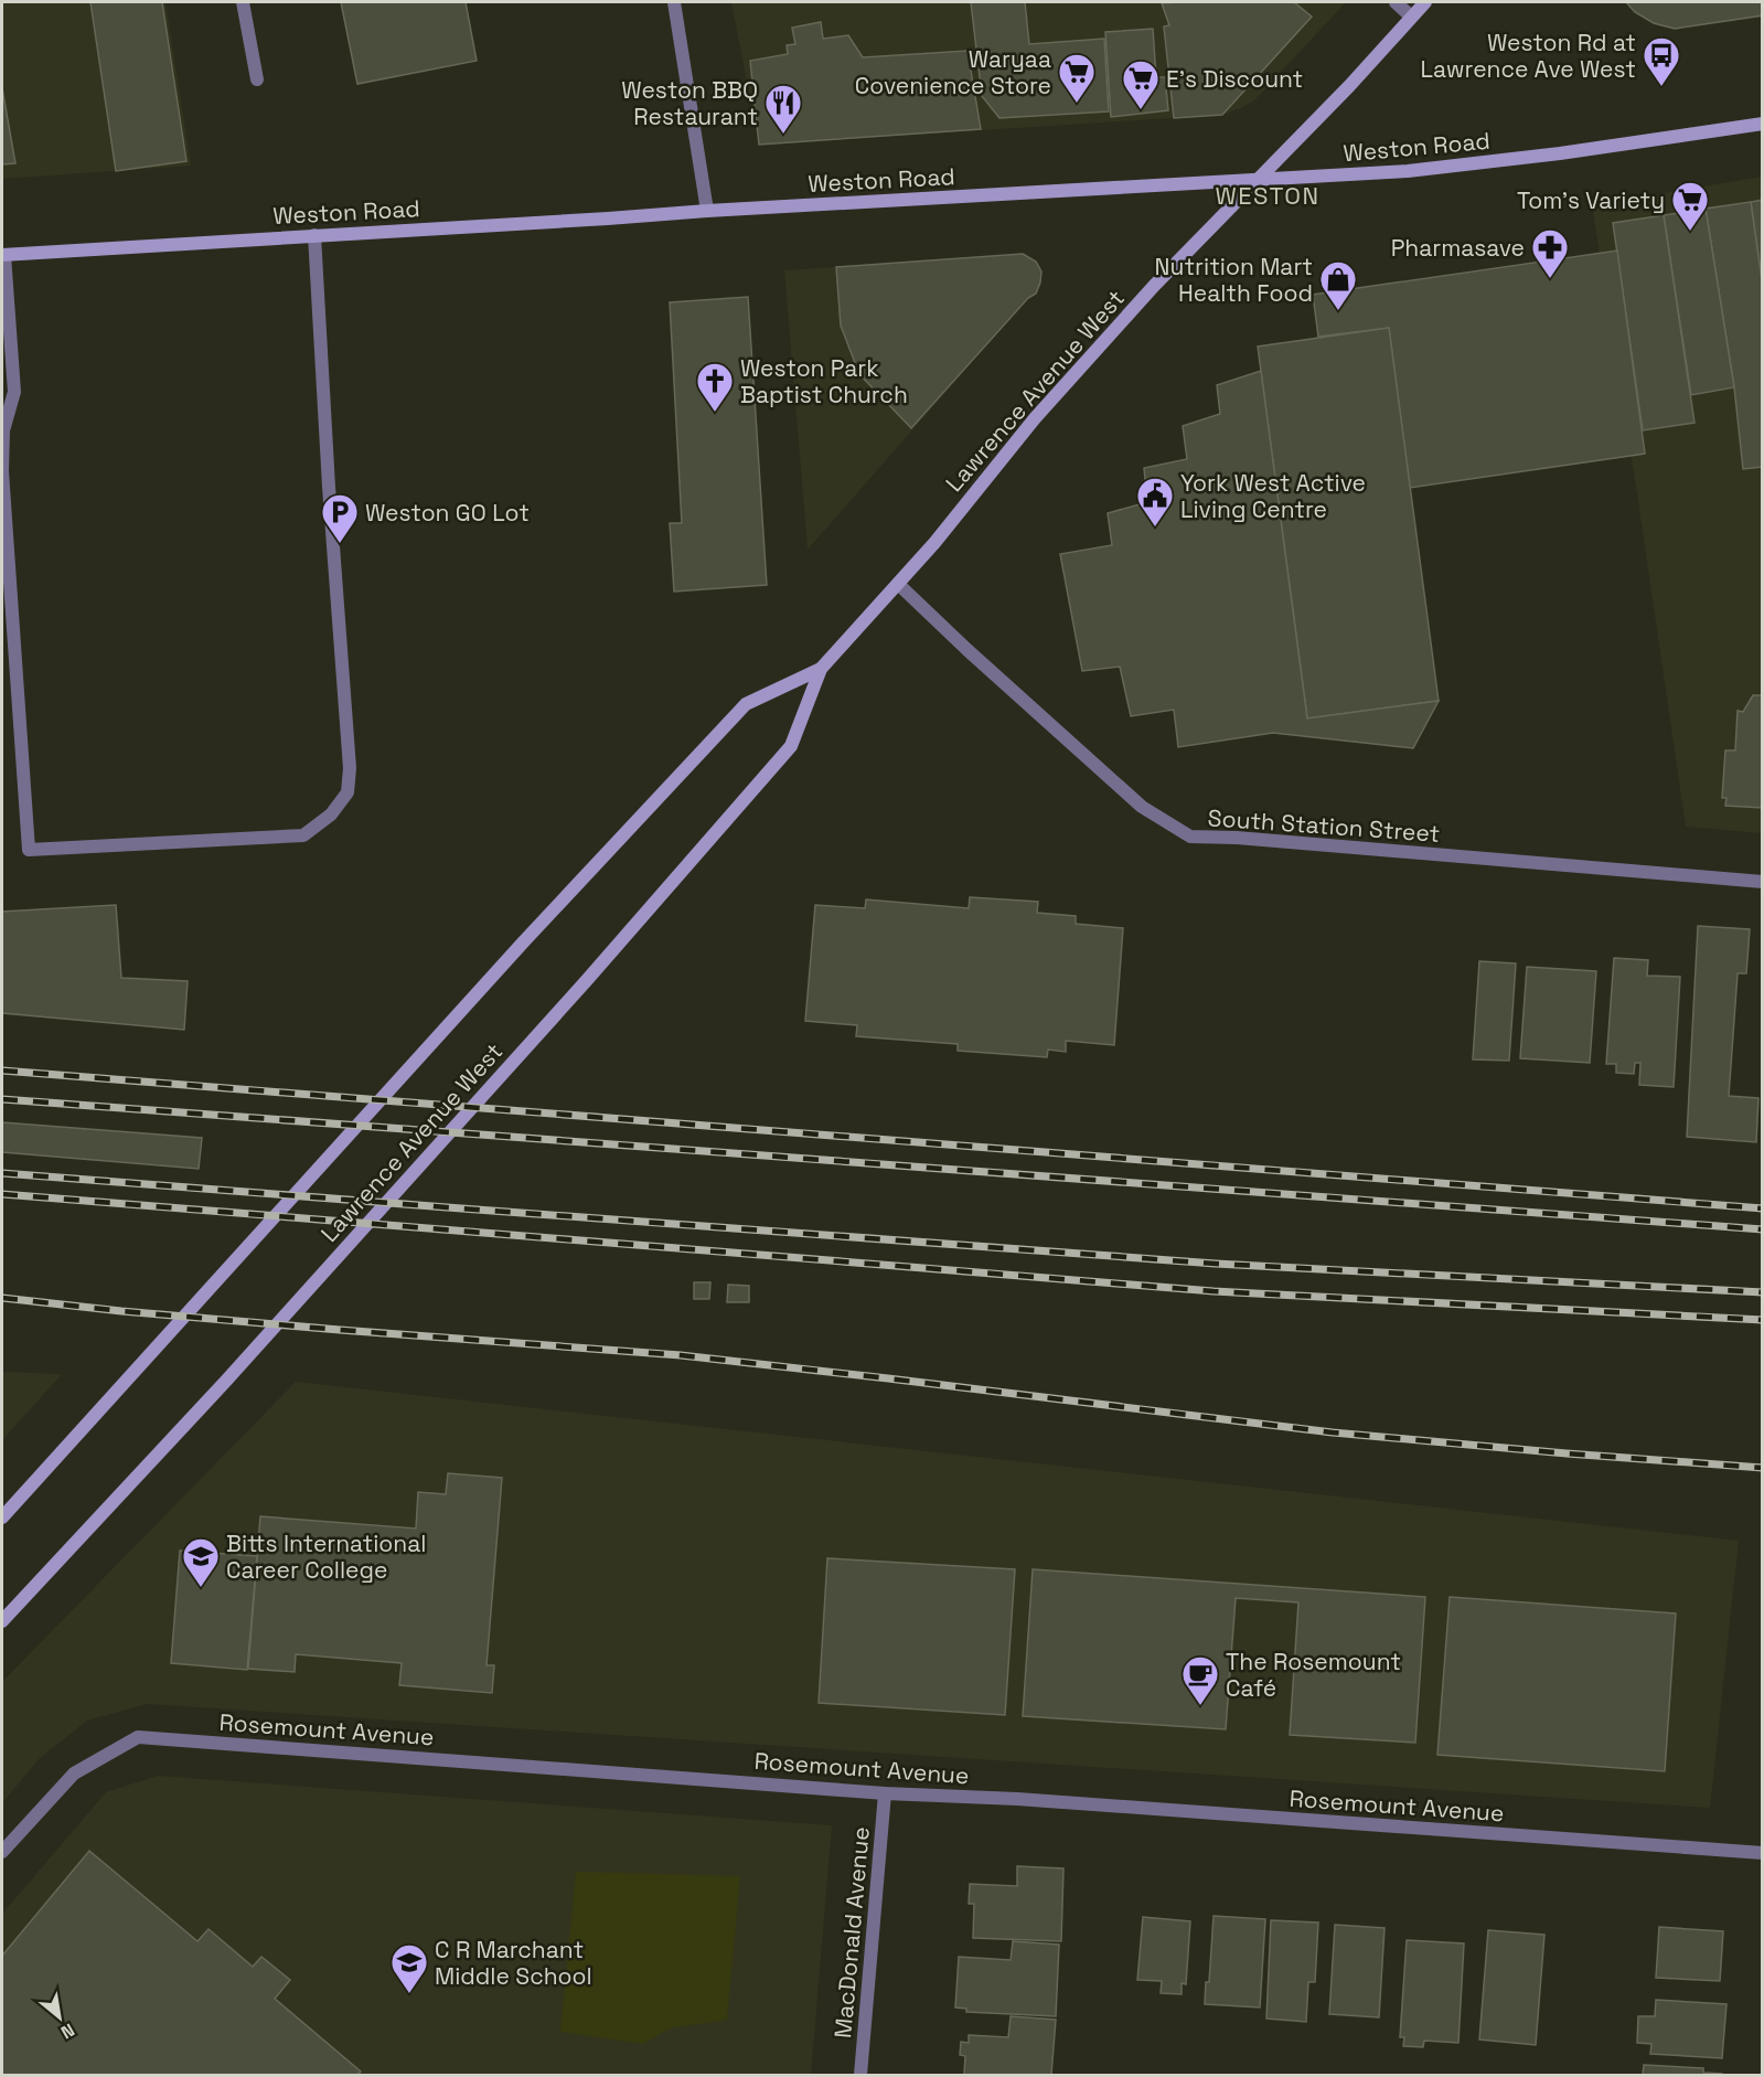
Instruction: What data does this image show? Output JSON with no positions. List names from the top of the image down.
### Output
{
  "streets": {
    "main road": ["Weston Road", "Lawrence Avenue West"],
    "street": ["South Station Street", "Rosemount Avenue", "MacDonald Avenue"]
  },
  "crossings": [
    ["Weston Road", "Lawrence Avenue West"],
    ["Lawrence Avenue West", "South Station Street"],
    ["Rosemount Avenue", "MacDonald Avenue"]
  ],
  "districts": ["WESTON"],
  "places": {
    "bus stop": ["Weston Rd at Lawrence Ave West"],
    "supermarket": ["Waryaa Covenience Store", "E's Discount", "Tom's Variety"],
    "restaurant": ["Weston BBQ Restaurant"],
    "pharmacy": ["Pharmasave"],
    "shop": ["Nutrition Mart Health Food"],
    "church": ["Weston Park Baptist Church"],
    "public building": ["York West Active Living Centre"],
    "parking": ["Weston GO Lot"],
    "school or university": ["Bitts International Career College", "C R Marchant Middle School"],
    "cafe": ["The Rosemount Café"]
  },
  "north": "bottom right"
}
